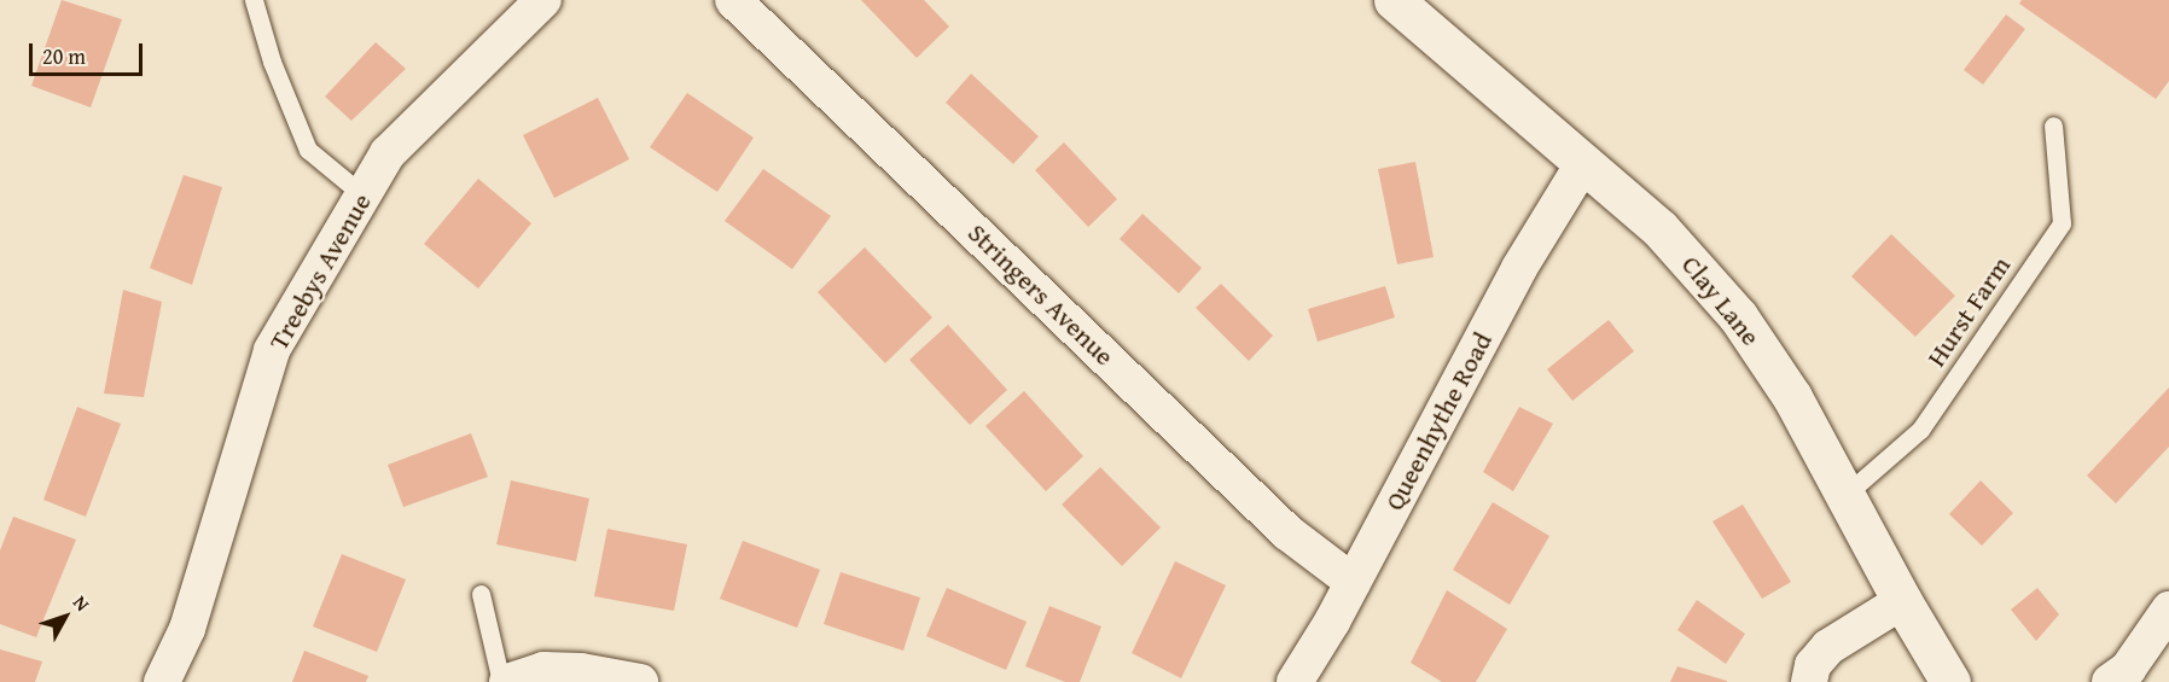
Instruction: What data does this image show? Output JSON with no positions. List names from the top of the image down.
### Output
{
  "streets": {
    "street": [
      "Treebys Avenue",
      "Stringers Avenue",
      "Clay Lane",
      "Queenhythe Road"
    ],
    "lane": ["Hurst Farm"]
  },
  "crossings": [
    ["Stringers Avenue", "Queenhythe Road"],
    ["Clay Lane", "Hurst Farm"],
    ["Clay Lane", "Queenhythe Road"]
  ],
  "scale_bar": "20 m",
  "north": "top right"
}
